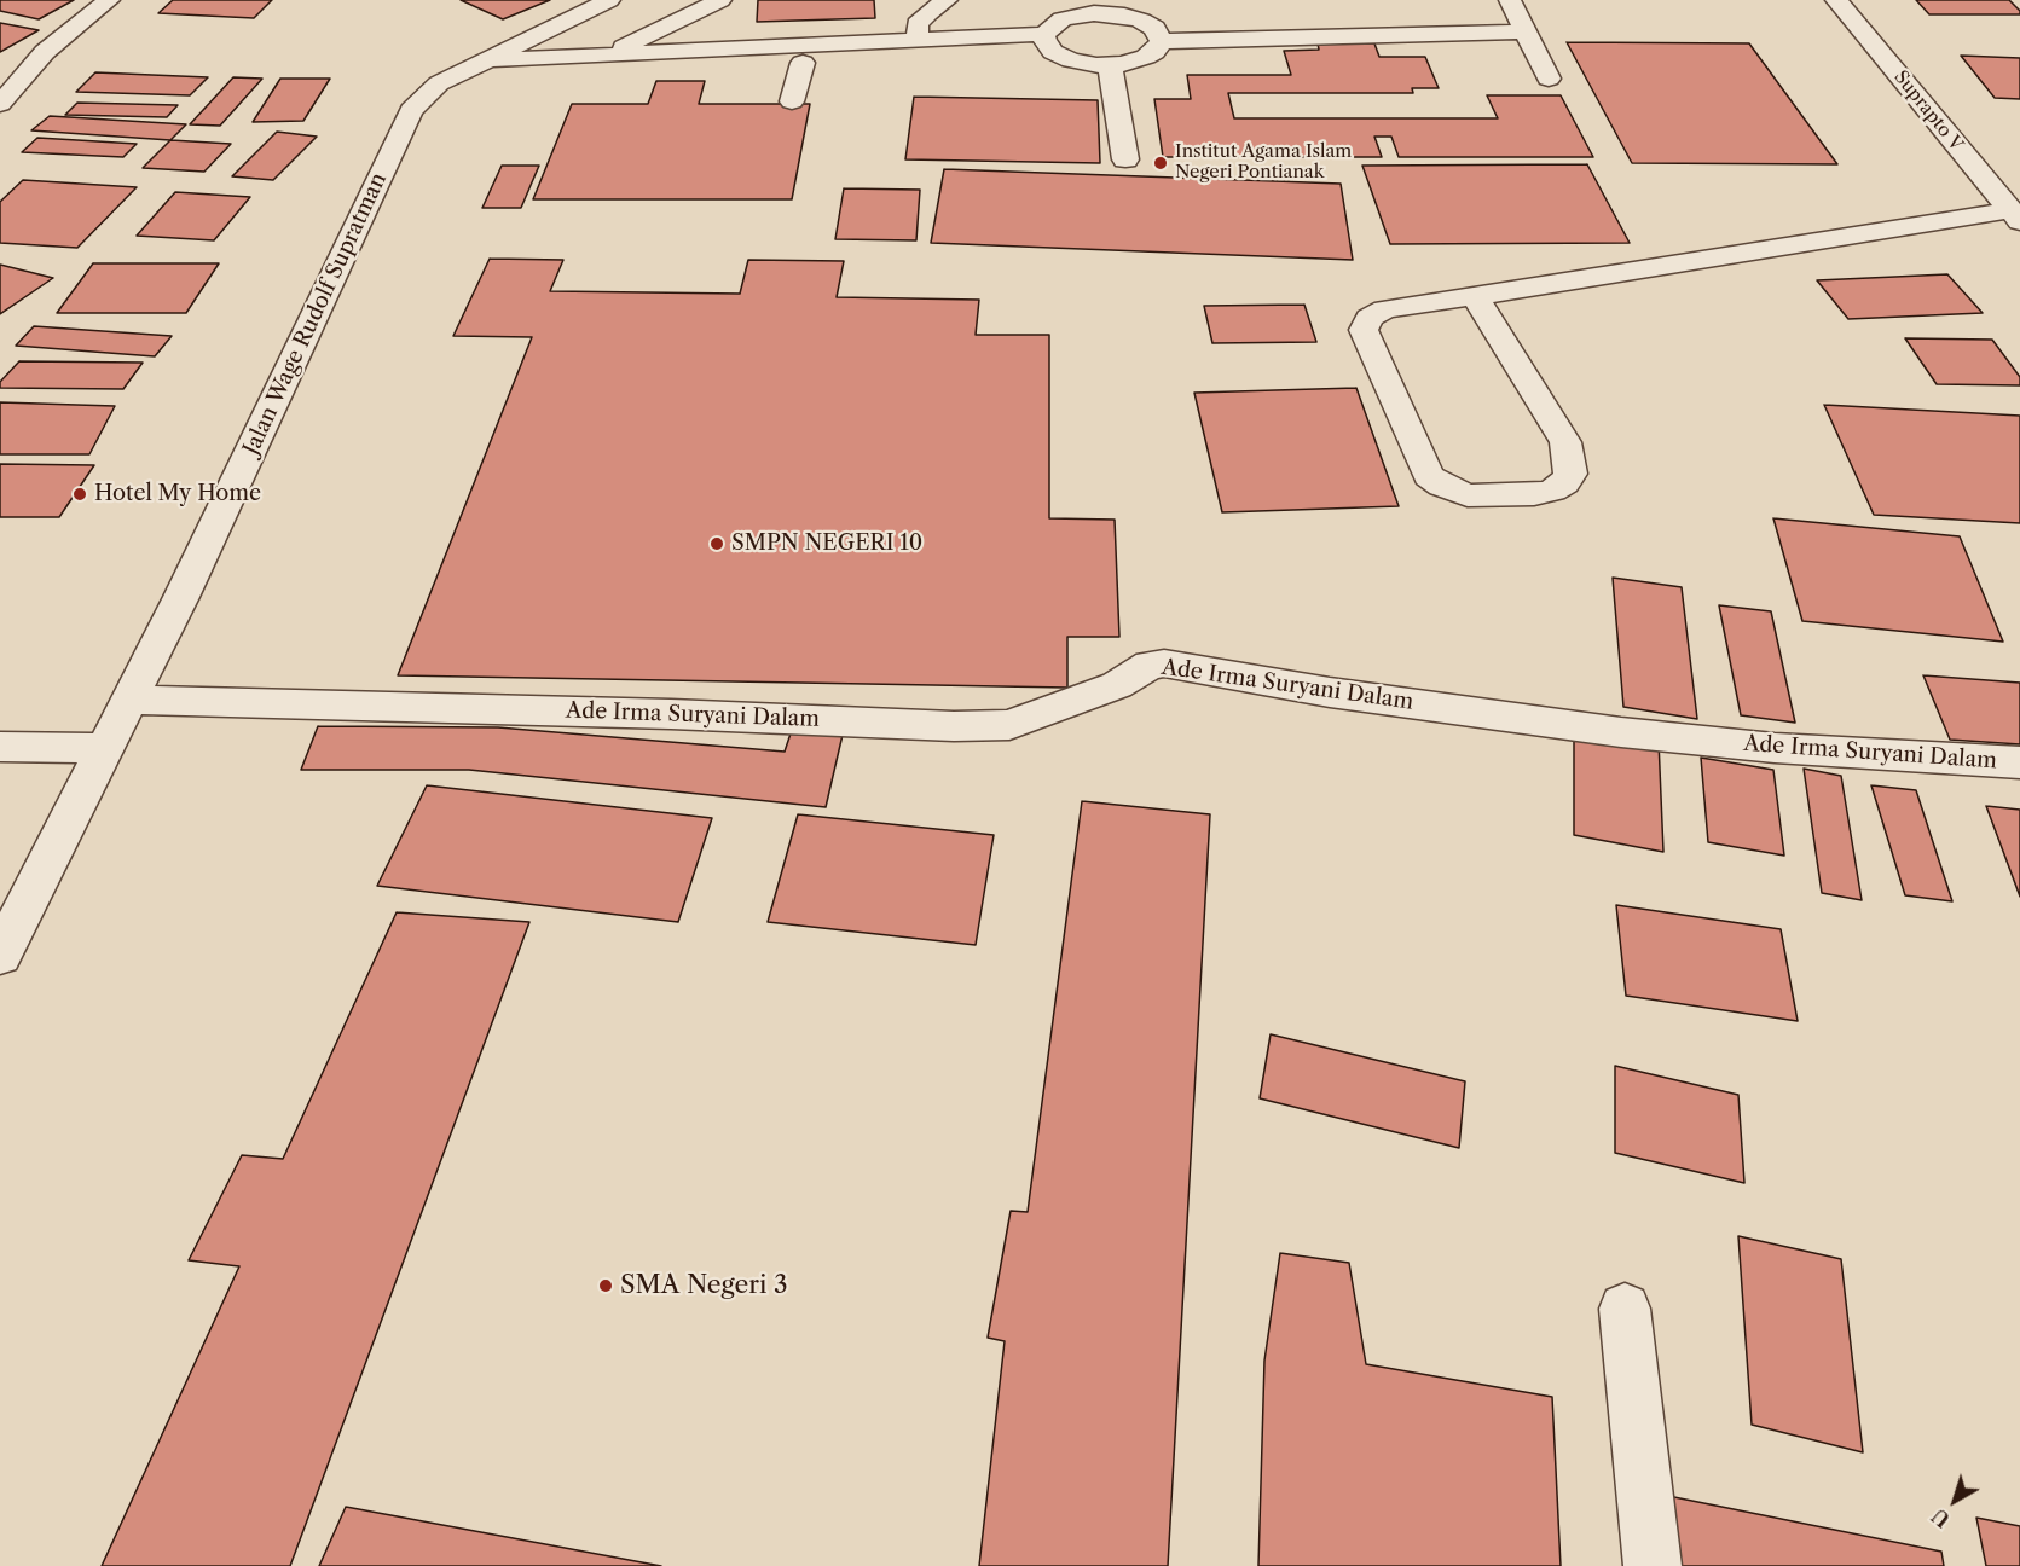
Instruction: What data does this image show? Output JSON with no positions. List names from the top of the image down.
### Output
{
  "streets": {
    "street": ["Suprapto V", "Jalan Wage Rudolf Supratman", "Ade Irma Suryani Dalam"]
  },
  "crossings": [
    ["Jalan Wage Rudolf Supratman", "Ade Irma Suryani Dalam"]
  ],
  "places": [
    "Institut Agama Islam Negeri Pontianak",
    "Hotel My Home",
    "SMPN NEGERI 10",
    "SMA Negeri 3"
  ],
  "north": "bottom left"
}
